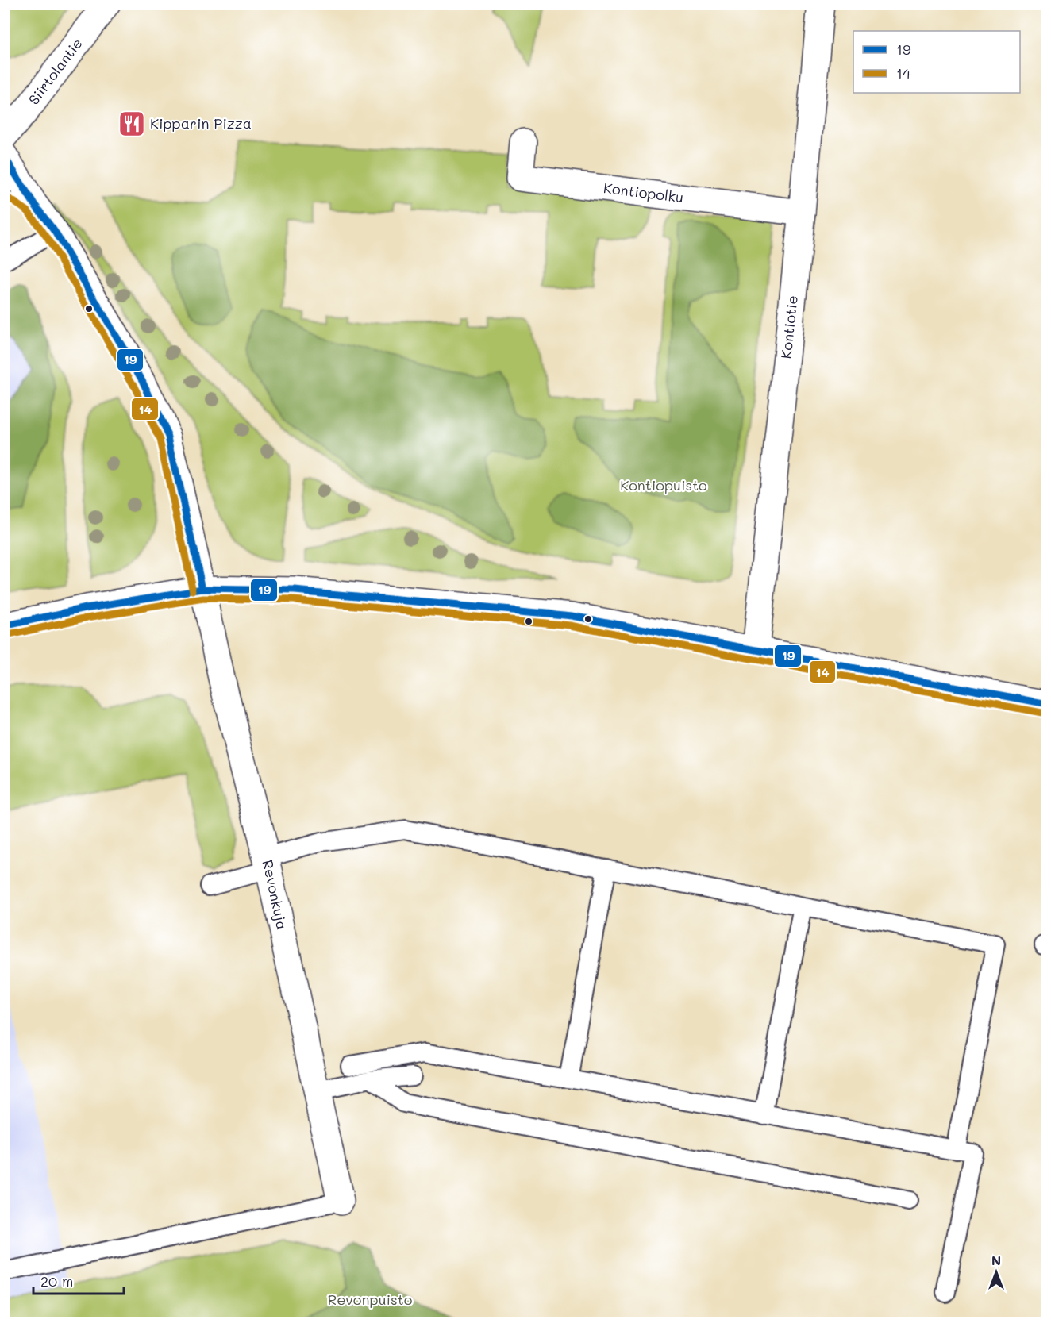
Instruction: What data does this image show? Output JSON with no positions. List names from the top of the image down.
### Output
{
  "streets": {
    "street": [
      "Siirtolantie",
      "Kontiopolku",
      "Kontiotie",
      "Revonkuja"
    ]
  },
  "crossings": [
    ["Kontiopolku", "Kontiotie"]
  ],
  "parks": ["Kontiopuisto", "Revonpuisto"],
  "places": {
    "restaurant": ["Kipparin Pizza"]
  },
  "lines": ["transit line 19", "transit line 14"],
  "legend": ["19", "14"],
  "scale_bar": "20 m",
  "north": "top"
}
